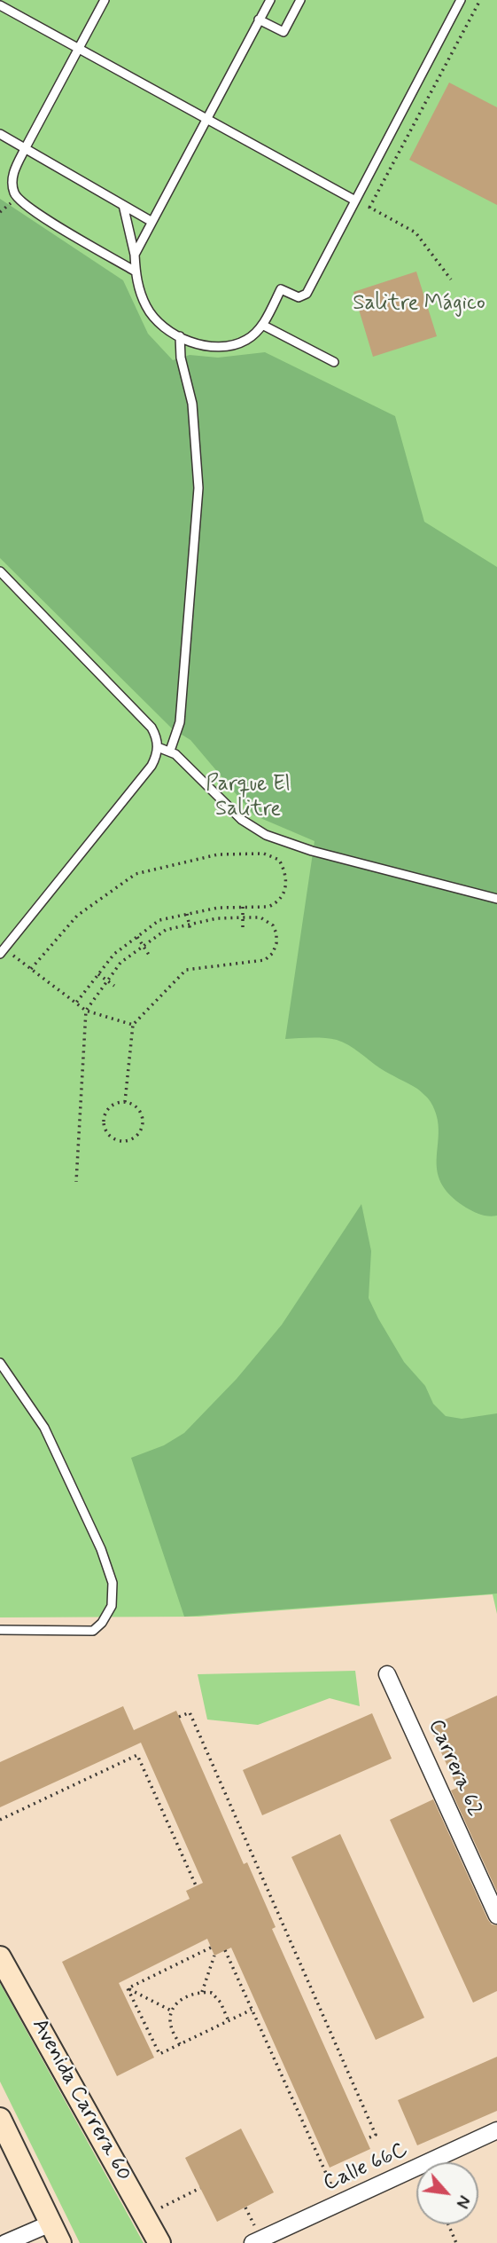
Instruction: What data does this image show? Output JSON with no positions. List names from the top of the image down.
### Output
{
  "streets": {
    "main road": ["Avenida Carrera 60"],
    "street": ["Carrera 62", "Calle 66C"]
  },
  "parks": ["Salitre Mágico", "Parque El Salitre"],
  "north": "bottom right"
}
